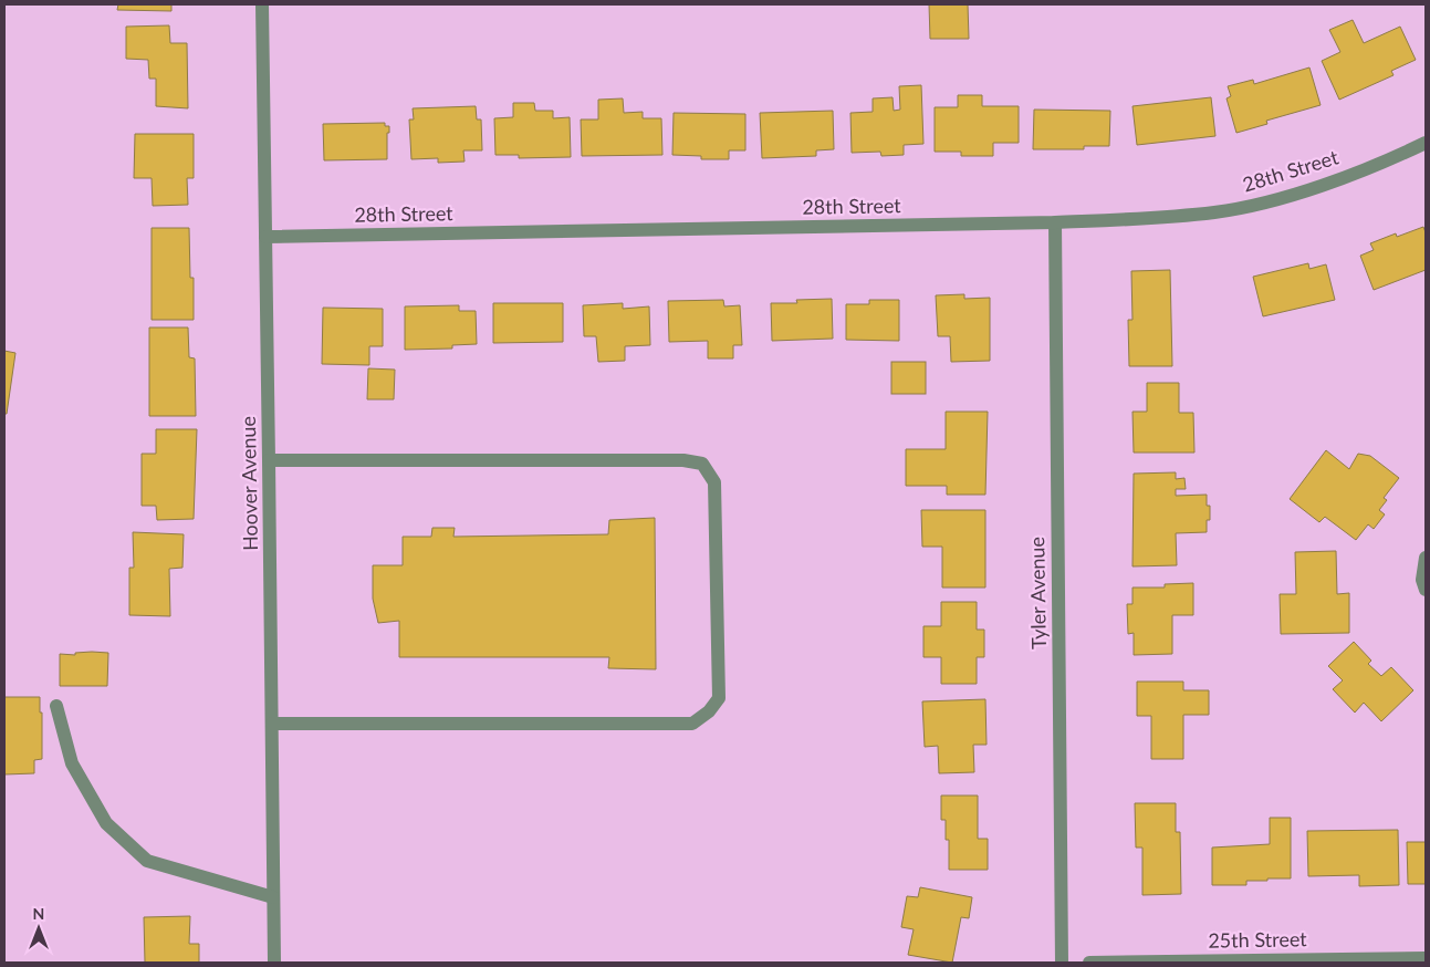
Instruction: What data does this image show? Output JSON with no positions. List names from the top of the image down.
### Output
{
  "streets": {
    "street": [
      "28th Street",
      "Hoover Avenue",
      "Tyler Avenue",
      "25th Street"
    ]
  },
  "crossings": [
    ["28th Street", "Hoover Avenue"],
    ["28th Street", "Tyler Avenue"]
  ],
  "north": "top"
}
